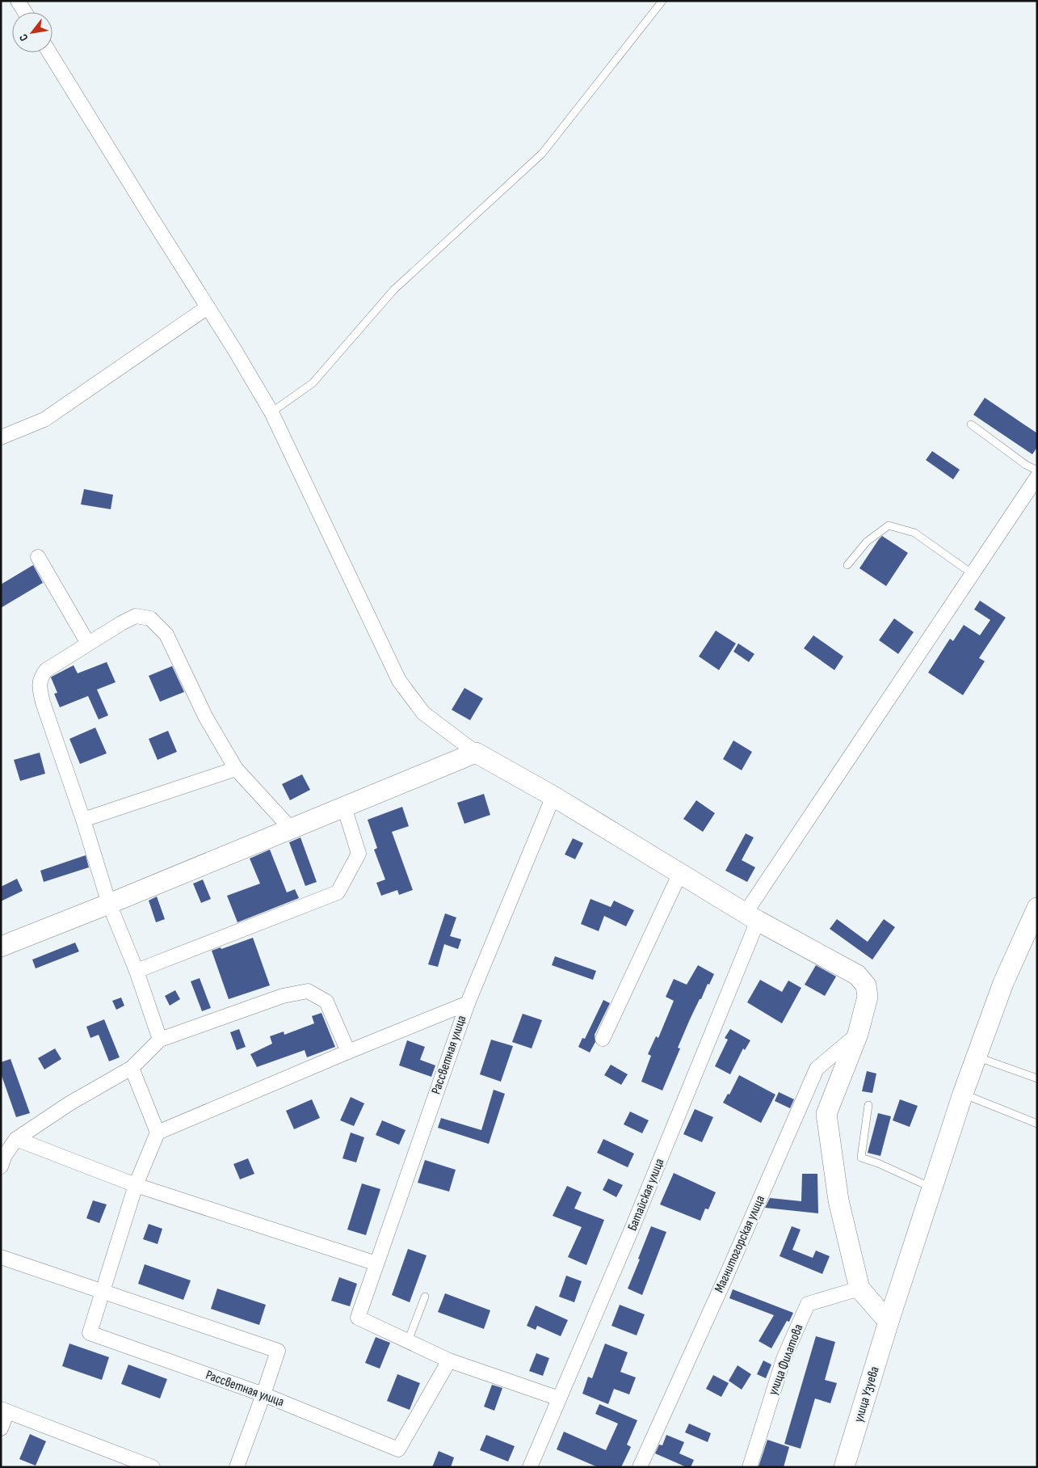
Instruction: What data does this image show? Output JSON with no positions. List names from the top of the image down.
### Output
{
  "streets": {
    "street": [
      "Рассветная улица",
      "Батайская улица",
      "Магнитогорская улица",
      "улица Филатова",
      "улица Узуева"
    ]
  },
  "north": "bottom left"
}
